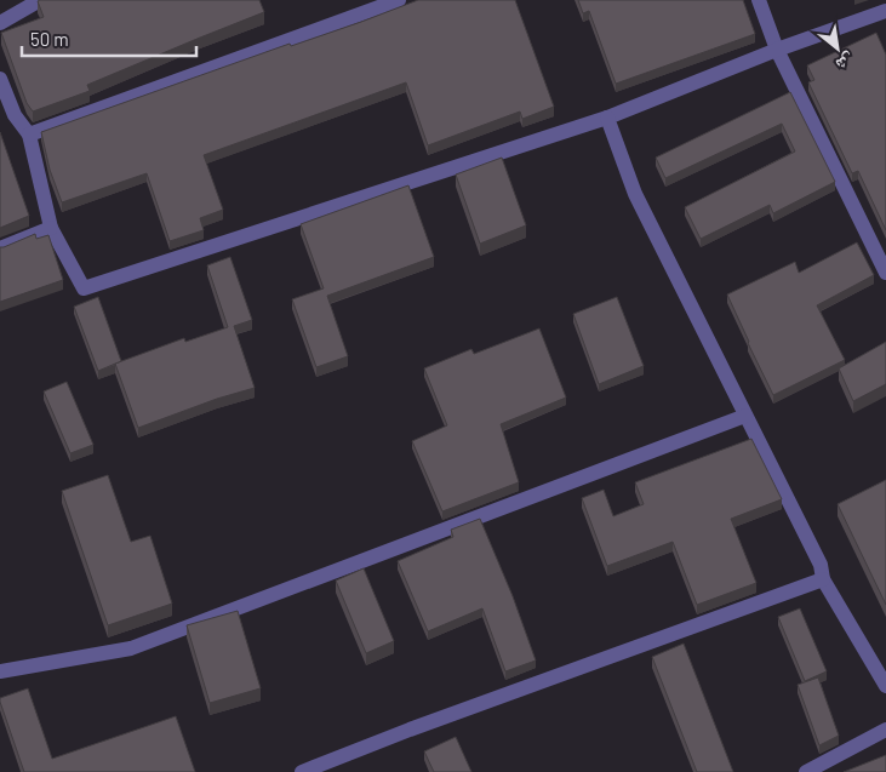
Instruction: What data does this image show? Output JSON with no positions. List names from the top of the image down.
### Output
{
  "scale_bar": "50 m",
  "north": "bottom right"
}
